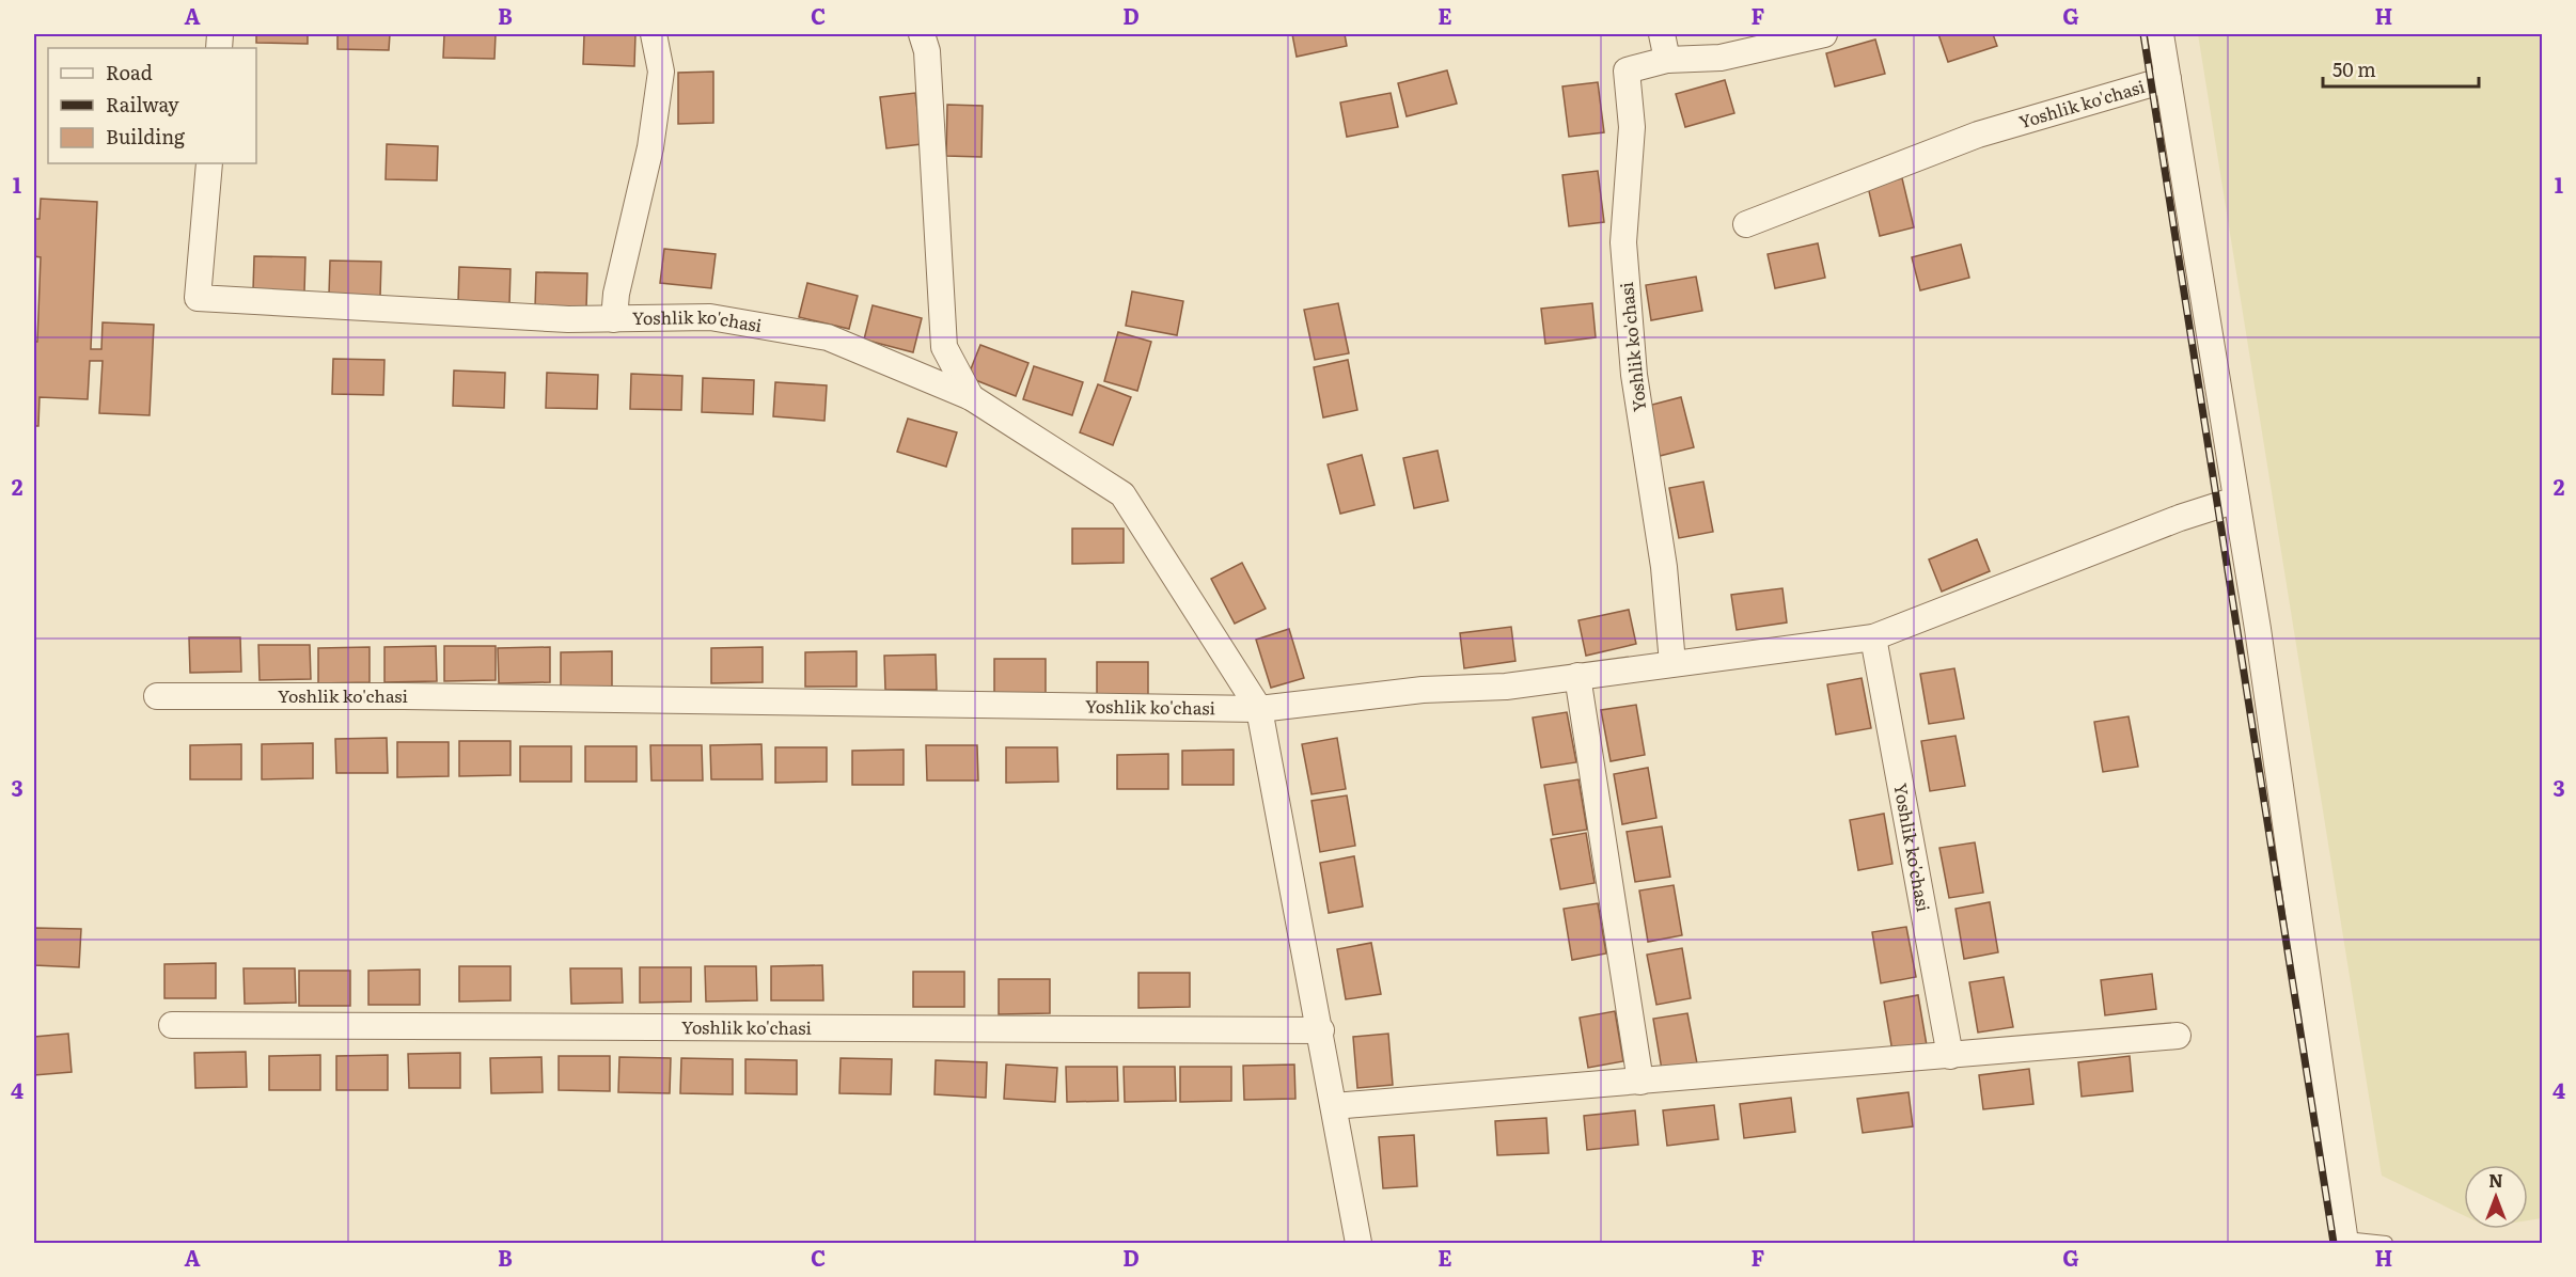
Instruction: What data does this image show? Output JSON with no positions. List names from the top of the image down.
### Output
{
  "streets": {
    "street": ["Yoshlik ko'chasi"]
  },
  "legend": ["Road", "Railway", "Building"],
  "scale_bar": "50 m",
  "north": "top",
  "grid": {
    "columns": [
      "A",
      "B",
      "C",
      "D",
      "E",
      "F",
      "G",
      "H"
    ],
    "rows": [
      "1",
      "2",
      "3",
      "4"
    ]
  }
}
